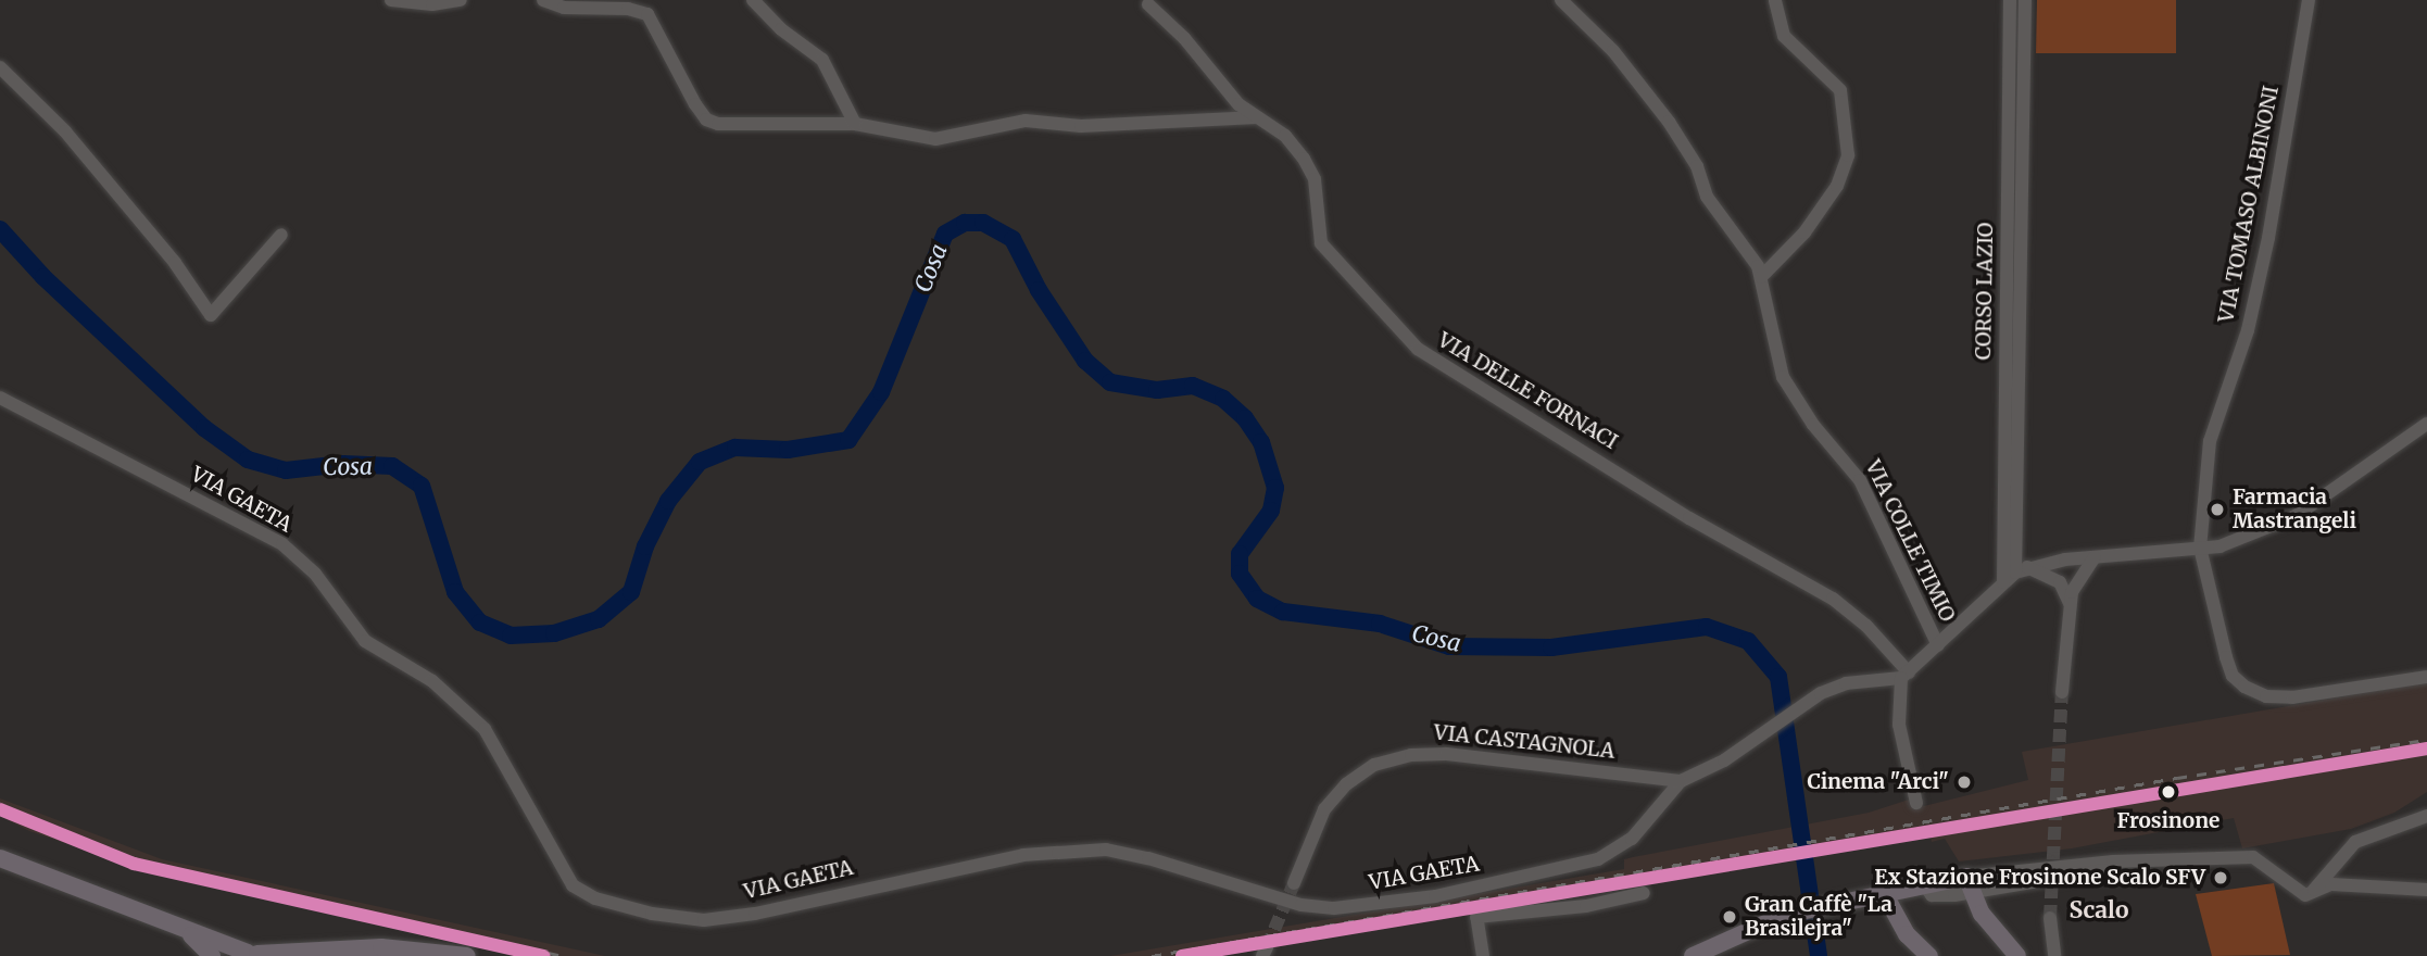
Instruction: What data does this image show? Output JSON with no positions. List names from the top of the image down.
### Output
{
  "streets": {
    "street": [
      "VIA TOMASO ALBINONI",
      "CORSO LAZIO",
      "VIA DELLE FORNACI",
      "VIA GAETA",
      "VIA COLLE TIMIO",
      "VIA CASTAGNOLA"
    ]
  },
  "crossings": [
    ["VIA DELLE FORNACI", "VIA GAETA"],
    ["VIA GAETA", "VIA CASTAGNOLA"]
  ],
  "districts": ["Scalo"],
  "water": ["Cosa"],
  "places": [
    "Farmacia Mastrangeli",
    "Cinema \"Arci\"",
    "Frosinone",
    "Ex Stazione Frosinone Scalo SFV",
    "Gran Caffè \"La Brasilejra\""
  ]
}
